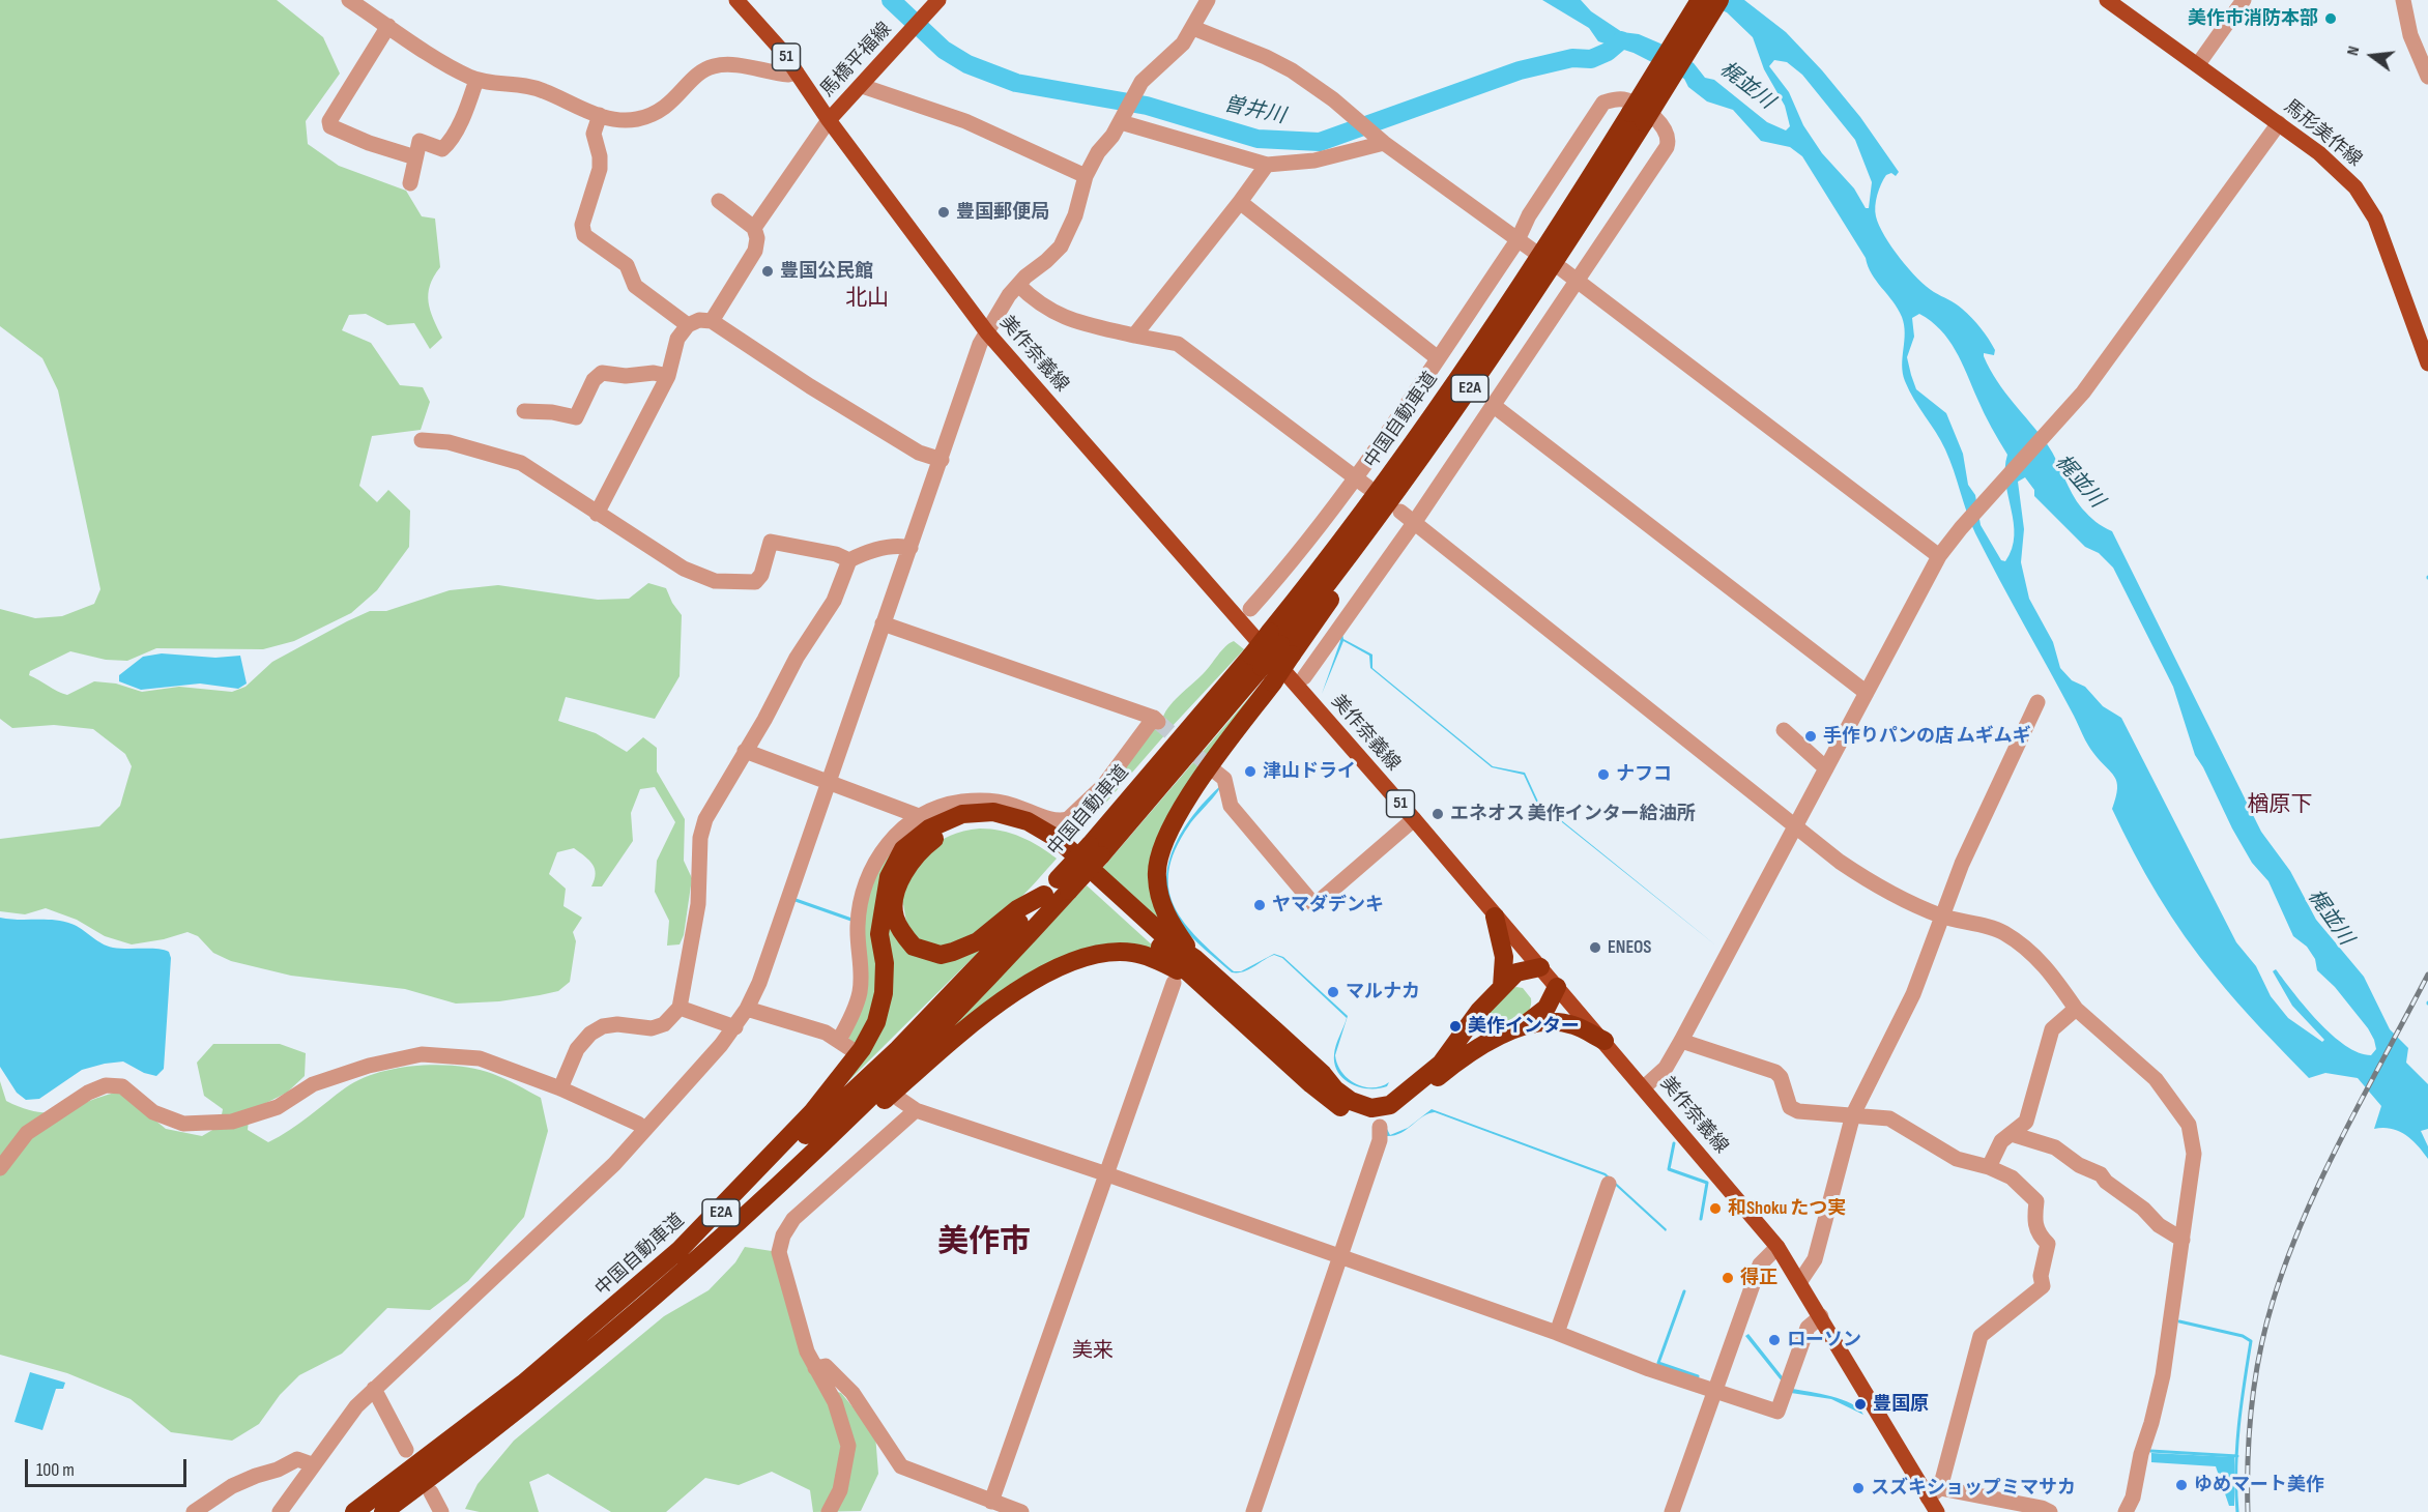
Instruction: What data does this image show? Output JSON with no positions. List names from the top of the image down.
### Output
{
  "streets": {
    "highway": ["E2A", "中国自動車道"],
    "main road": [
      "51",
      "馬橋平福線",
      "馬形美作線",
      "美作奈義線"
    ]
  },
  "crossings": [
    ["馬橋平福線", "美作奈義線"]
  ],
  "districts": [
    "北山",
    "楢原下",
    "美作市",
    "美来"
  ],
  "water": ["梶並川", "曽井川"],
  "places": [
    "美作市消防本部",
    "豊国郵便局",
    "豊国公民館",
    "手作りパンの店 ムギムギ",
    "津山ドライ",
    "ナフコ",
    "エネオス 美作インター給油所",
    "ヤマダデンキ",
    "ENEOS",
    "マルナカ",
    "美作インター",
    "和Shoku たつ実",
    "得正",
    "ローソン",
    "豊国原",
    "ゆめマート美作",
    "スズキショップミマサカ"
  ],
  "scale_bar": "100 m",
  "north": "left"
}
